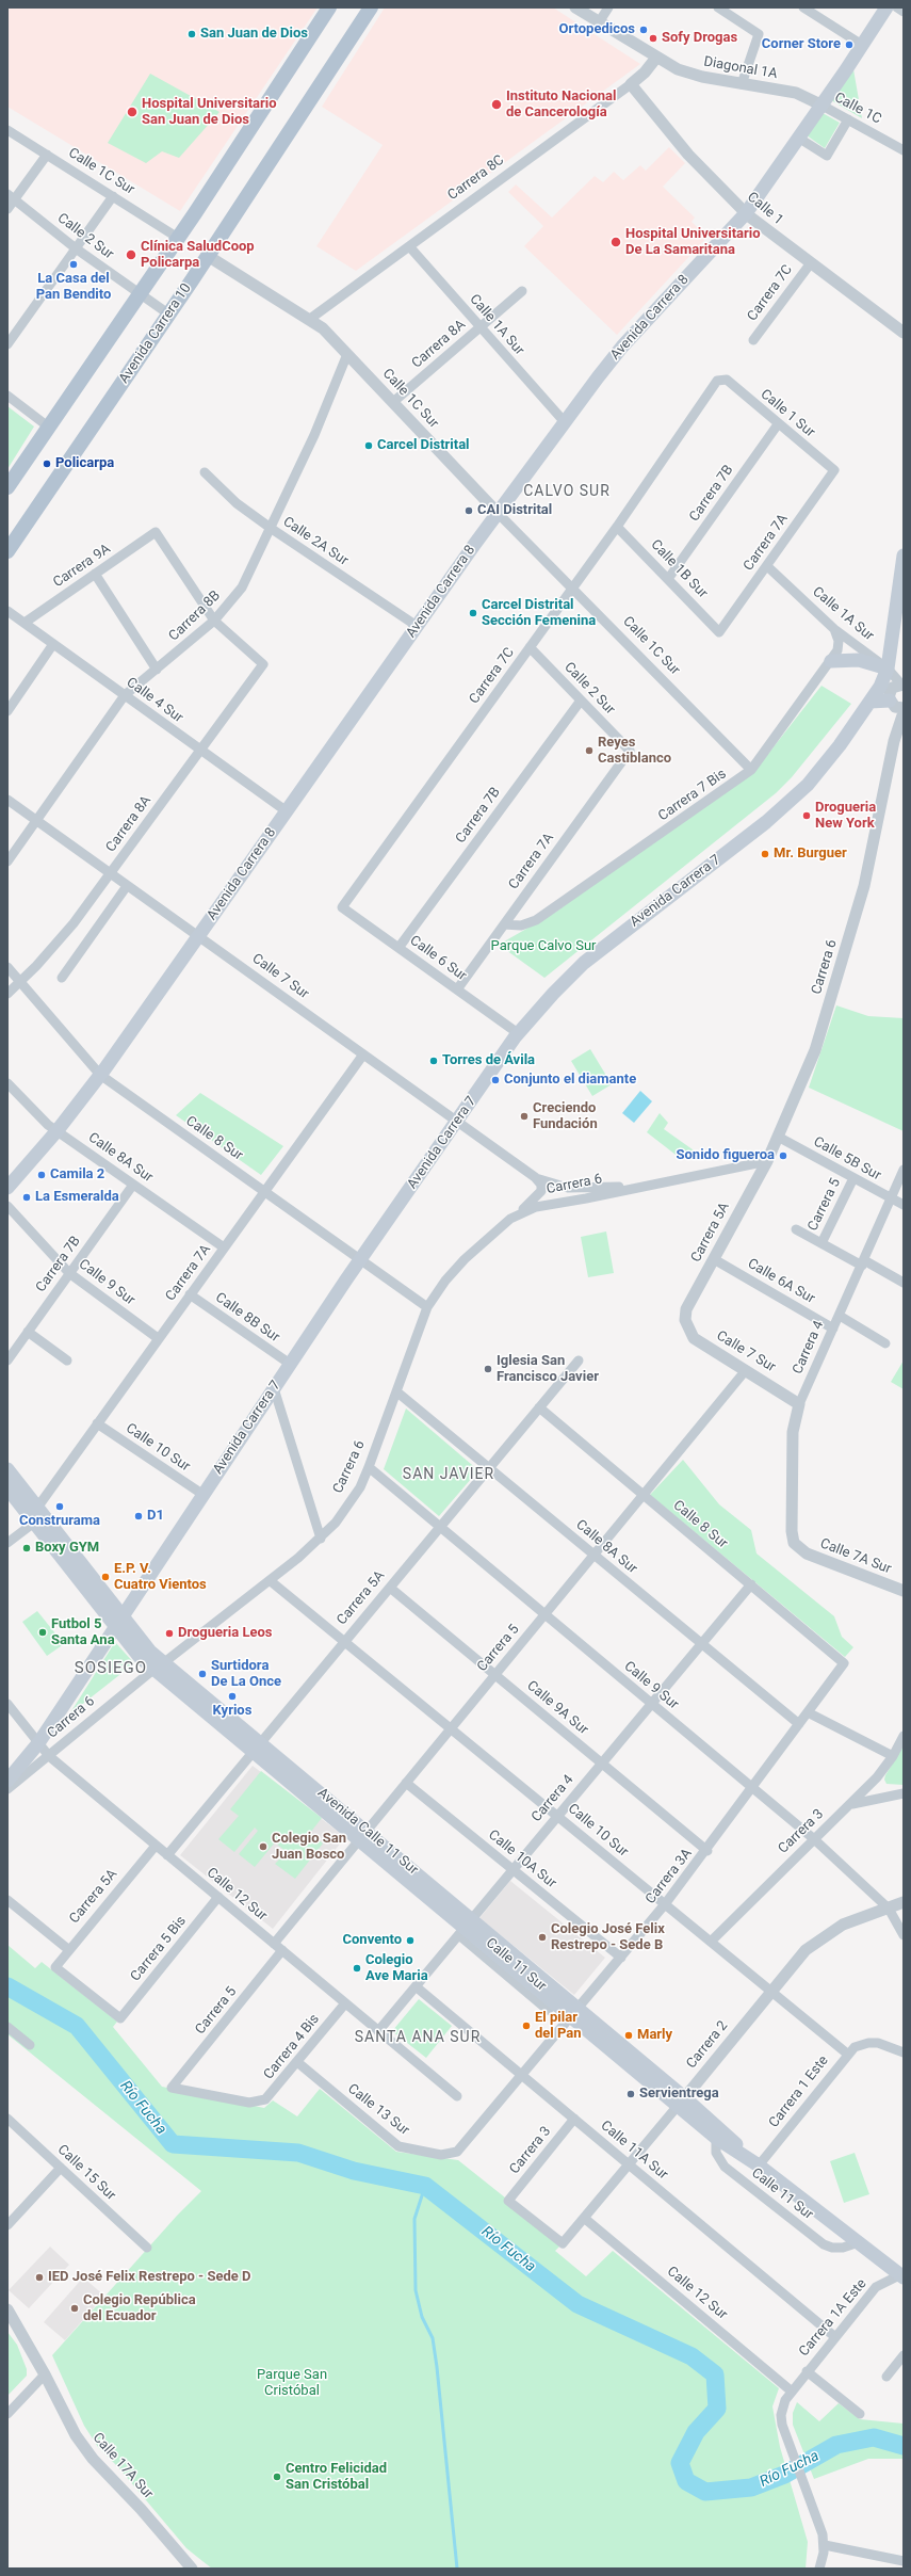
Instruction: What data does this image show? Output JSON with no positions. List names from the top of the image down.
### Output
{
  "streets": {
    "main road": [
      "Avenida Carrera 8",
      "Avenida Carrera 10",
      "Avenida Carrera 7",
      "Avenida Calle 11 Sur"
    ],
    "street": [
      "Diagonal 1A",
      "Calle 1C",
      "Calle 1C Sur",
      "Carrera 8C",
      "Calle 1",
      "Calle 2 Sur",
      "Carrera 7C",
      "Calle 1A Sur",
      "Carrera 8A",
      "Calle 1 Sur",
      "Carrera 7B",
      "Calle 2A Sur",
      "Carrera 7A",
      "Carrera 9A",
      "Calle 1B Sur",
      "Carrera 8B",
      "Calle 4 Sur",
      "Carrera 7 Bis",
      "Calle 6 Sur",
      "Carrera 6",
      "Calle 7 Sur",
      "Calle 8 Sur",
      "Calle 8A Sur",
      "Calle 5B Sur",
      "Carrera 5",
      "Carrera 5A",
      "Calle 6A Sur",
      "Calle 9 Sur",
      "Calle 8B Sur",
      "Carrera 4",
      "Calle 10 Sur",
      "Calle 7A Sur",
      "Calle 9A Sur",
      "Carrera 3",
      "Calle 10A Sur",
      "Carrera 3A",
      "Calle 12 Sur",
      "Carrera 5 Bis",
      "Calle 11 Sur",
      "Carrera 2",
      "Carrera 4 Bis",
      "Carrera 1 Este",
      "Calle 13 Sur",
      "Calle 11A Sur",
      "Calle 15 Sur",
      "Carrera 1A Este",
      "Calle 17A Sur"
    ]
  },
  "crossings": [
    ["Diagonal 1A", "Calle 1C"],
    ["Diagonal 1A", "Carrera 8C"],
    ["Diagonal 1A", "Avenida Carrera 8"],
    ["Calle 1C", "Avenida Carrera 8"],
    ["Calle 1C Sur", "Carrera 8C"],
    ["Calle 1C Sur", "Carrera 7C"],
    ["Calle 1C Sur", "Avenida Carrera 8"],
    ["Calle 1C Sur", "Avenida Carrera 10"],
    ["Calle 1C Sur", "Carrera 8A"],
    ["Calle 1C Sur", "Carrera 8B"],
    ["Calle 1C Sur", "Carrera 7 Bis"],
    ["Carrera 8C", "Calle 1"],
    ["Carrera 8C", "Calle 1A Sur"],
    ["Calle 1", "Carrera 7C"],
    ["Calle 1", "Avenida Carrera 8"],
    ["Calle 2 Sur", "Carrera 7C"],
    ["Calle 2 Sur", "Avenida Carrera 10"],
    ["Calle 2 Sur", "Carrera 7B"],
    ["Calle 2 Sur", "Carrera 7A"],
    ["Carrera 7C", "Calle 1 Sur"],
    ["Carrera 7C", "Calle 1B Sur"],
    ["Carrera 7C", "Calle 6 Sur"],
    ["Avenida Carrera 8", "Calle 1A Sur"],
    ["Avenida Carrera 8", "Calle 2A Sur"],
    ["Avenida Carrera 8", "Calle 4 Sur"],
    ["Avenida Carrera 8", "Calle 7 Sur"],
    ["Avenida Carrera 8", "Calle 8 Sur"],
    ["Avenida Carrera 8", "Calle 8A Sur"],
    ["Calle 1A Sur", "Carrera 8A"],
    ["Calle 1A Sur", "Carrera 7A"],
    ["Calle 1A Sur", "Carrera 7 Bis"],
    ["Calle 1A Sur", "Avenida Carrera 7"],
    ["Calle 1A Sur", "Carrera 6"],
    ["Carrera 8A", "Carrera 9A"],
    ["Carrera 8A", "Carrera 8B"],
    ["Carrera 8A", "Calle 4 Sur"],
    ["Carrera 8A", "Calle 7 Sur"],
    ["Carrera 8A", "Calle 8 Sur"],
    ["Calle 1 Sur", "Carrera 7B"],
    ["Calle 1 Sur", "Carrera 7A"],
    ["Carrera 7B", "Calle 1B Sur"],
    ["Carrera 7B", "Calle 6 Sur"],
    ["Carrera 7B", "Calle 8A Sur"],
    ["Carrera 7B", "Calle 9 Sur"],
    ["Calle 2A Sur", "Carrera 8B"],
    ["Carrera 7A", "Calle 1B Sur"],
    ["Carrera 7A", "Carrera 7 Bis"],
    ["Carrera 7A", "Calle 6 Sur"],
    ["Carrera 7A", "Calle 7 Sur"],
    ["Carrera 7A", "Calle 8 Sur"],
    ["Carrera 7A", "Calle 8A Sur"],
    ["Carrera 7A", "Calle 9 Sur"],
    ["Carrera 7A", "Calle 8B Sur"],
    ["Carrera 7A", "Calle 10 Sur"],
    ["Carrera 7A", "Avenida Calle 11 Sur"],
    ["Carrera 9A", "Carrera 8B"],
    ["Carrera 9A", "Calle 4 Sur"],
    ["Carrera 8B", "Calle 4 Sur"],
    ["Carrera 8B", "Calle 7 Sur"],
    ["Avenida Carrera 7", "Calle 6 Sur"],
    ["Avenida Carrera 7", "Calle 7 Sur"],
    ["Avenida Carrera 7", "Calle 8 Sur"],
    ["Avenida Carrera 7", "Calle 8B Sur"],
    ["Avenida Carrera 7", "Calle 10 Sur"],
    ["Avenida Carrera 7", "Avenida Calle 11 Sur"],
    ["Avenida Carrera 7", "Calle 12 Sur"],
    ["Carrera 6", "Calle 7 Sur"],
    ["Carrera 6", "Calle 8 Sur"],
    ["Carrera 6", "Calle 8A Sur"],
    ["Carrera 6", "Calle 5B Sur"],
    ["Carrera 6", "Carrera 5A"],
    ["Carrera 6", "Calle 9 Sur"],
    ["Carrera 6", "Calle 10 Sur"],
    ["Carrera 6", "Avenida Calle 11 Sur"],
    ["Carrera 6", "Calle 12 Sur"],
    ["Calle 7 Sur", "Carrera 5"],
    ["Calle 7 Sur", "Carrera 5A"],
    ["Calle 7 Sur", "Carrera 4"],
    ["Calle 8 Sur", "Carrera 5"],
    ["Calle 8 Sur", "Carrera 5A"],
    ["Calle 8 Sur", "Carrera 4"],
    ["Calle 8 Sur", "Carrera 3A"],
    ["Calle 8A Sur", "Carrera 5"],
    ["Calle 8A Sur", "Carrera 5A"],
    ["Calle 8A Sur", "Carrera 4"],
    ["Calle 8A Sur", "Carrera 3A"],
    ["Calle 5B Sur", "Carrera 5"],
    ["Calle 5B Sur", "Carrera 4"],
    ["Carrera 5", "Calle 9 Sur"],
    ["Carrera 5", "Calle 10 Sur"],
    ["Carrera 5", "Calle 9A Sur"],
    ["Carrera 5", "Avenida Calle 11 Sur"],
    ["Carrera 5", "Calle 10A Sur"],
    ["Carrera 5", "Calle 12 Sur"],
    ["Carrera 5", "Carrera 4 Bis"],
    ["Carrera 5A", "Calle 6A Sur"],
    ["Carrera 5A", "Calle 9 Sur"],
    ["Carrera 5A", "Calle 10 Sur"],
    ["Carrera 5A", "Calle 9A Sur"],
    ["Carrera 5A", "Avenida Calle 11 Sur"],
    ["Carrera 5A", "Calle 12 Sur"],
    ["Carrera 5A", "Carrera 5 Bis"],
    ["Calle 6A Sur", "Carrera 4"],
    ["Calle 9 Sur", "Carrera 4"],
    ["Calle 9 Sur", "Carrera 3"],
    ["Calle 9 Sur", "Carrera 3A"],
    ["Calle 9 Sur", "Carrera 2"],
    ["Carrera 4", "Calle 10 Sur"],
    ["Carrera 4", "Calle 7A Sur"],
    ["Carrera 4", "Calle 9A Sur"],
    ["Carrera 4", "Avenida Calle 11 Sur"],
    ["Carrera 4", "Calle 10A Sur"],
    ["Carrera 4", "Calle 12 Sur"],
    ["Carrera 4", "Calle 11A Sur"],
    ["Calle 10 Sur", "Carrera 3"],
    ["Calle 10 Sur", "Carrera 3A"],
    ["Calle 10 Sur", "Carrera 2"],
    ["Calle 10 Sur", "Carrera 1 Este"],
    ["Calle 9A Sur", "Carrera 3A"],
    ["Avenida Calle 11 Sur", "Carrera 3A"],
    ["Avenida Calle 11 Sur", "Calle 11 Sur"],
    ["Avenida Calle 11 Sur", "Carrera 2"],
    ["Avenida Calle 11 Sur", "Carrera 1 Este"],
    ["Avenida Calle 11 Sur", "Carrera 1A Este"],
    ["Carrera 3", "Carrera 2"],
    ["Carrera 3", "Calle 11A Sur"],
    ["Calle 10A Sur", "Carrera 3A"],
    ["Carrera 3A", "Calle 13 Sur"],
    ["Carrera 3A", "Calle 11A Sur"],
    ["Calle 12 Sur", "Carrera 5 Bis"],
    ["Calle 12 Sur", "Carrera 2"],
    ["Calle 12 Sur", "Carrera 4 Bis"],
    ["Calle 12 Sur", "Carrera 1A Este"],
    ["Carrera 2", "Calle 11A Sur"],
    ["Carrera 4 Bis", "Calle 13 Sur"],
    ["Calle 11A Sur", "Carrera 1A Este"]
  ],
  "districts": [
    "CALVO SUR",
    "SAN JAVIER",
    "SOSIEGO",
    "SANTA ANA SUR"
  ],
  "water": ["Río Fucha"],
  "parks": ["Parque Calvo Sur", "Parque San Cristóbal"],
  "places": [
    "Ortopedicos",
    "San Juan de Dios",
    "Sofy Drogas",
    "Corner Store",
    "Instituto Nacional de Cancerología",
    "Hospital Universitario San Juan de Dios",
    "Hospital Universitario De La Samaritana",
    "Clínica SaludCoop Policarpa",
    "La Casa del Pan Bendito",
    "Carcel Distrital",
    "Policarpa",
    "CAI Distrital",
    "Carcel Distrital Sección Femenina",
    "Reyes Castiblanco",
    "Drogueria New York",
    "Mr. Burguer",
    "Torres de Ávila",
    "Conjunto el diamante",
    "Creciendo Fundación",
    "Sonido figueroa",
    "Camila 2",
    "La Esmeralda",
    "Iglesia San Francisco Javier",
    "Construrama",
    "D1",
    "Boxy GYM",
    "E.P. V. Cuatro Vientos",
    "Futbol 5 Santa Ana",
    "Drogueria Leos",
    "Surtidora De La Once",
    "Kyrios",
    "Colegio San Juan Bosco",
    "Colegio José Felix Restrepo - Sede B",
    "Convento",
    "Colegio Ave Maria",
    "El pilar del Pan",
    "Marly",
    "Servientrega",
    "IED José Felix Restrepo - Sede D",
    "Colegio República del Ecuador",
    "Centro Felicidad San Cristóbal"
  ]
}
